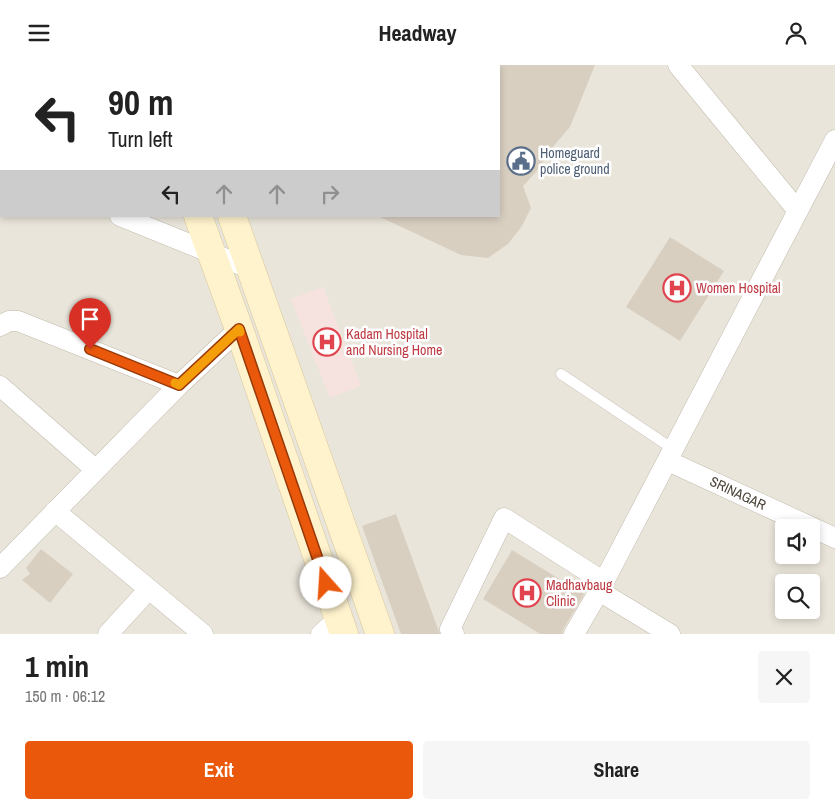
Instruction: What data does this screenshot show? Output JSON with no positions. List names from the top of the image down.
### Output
{
  "streets": {
    "street": ["SRINAGAR"]
  },
  "places": {
    "public building": ["Homeguard police ground"],
    "hospital": ["Women Hospital", "Kadam Hospital and Nursing Home", "Madhavbaug Clinic"]
  },
  "page": {
    "header": "Headway",
    "turn": ["90 m", "Turn left"],
    "heading": ["1 min", "150 m · 06:12"],
    "buttons": ["Exit", "Share"]
  }
}
